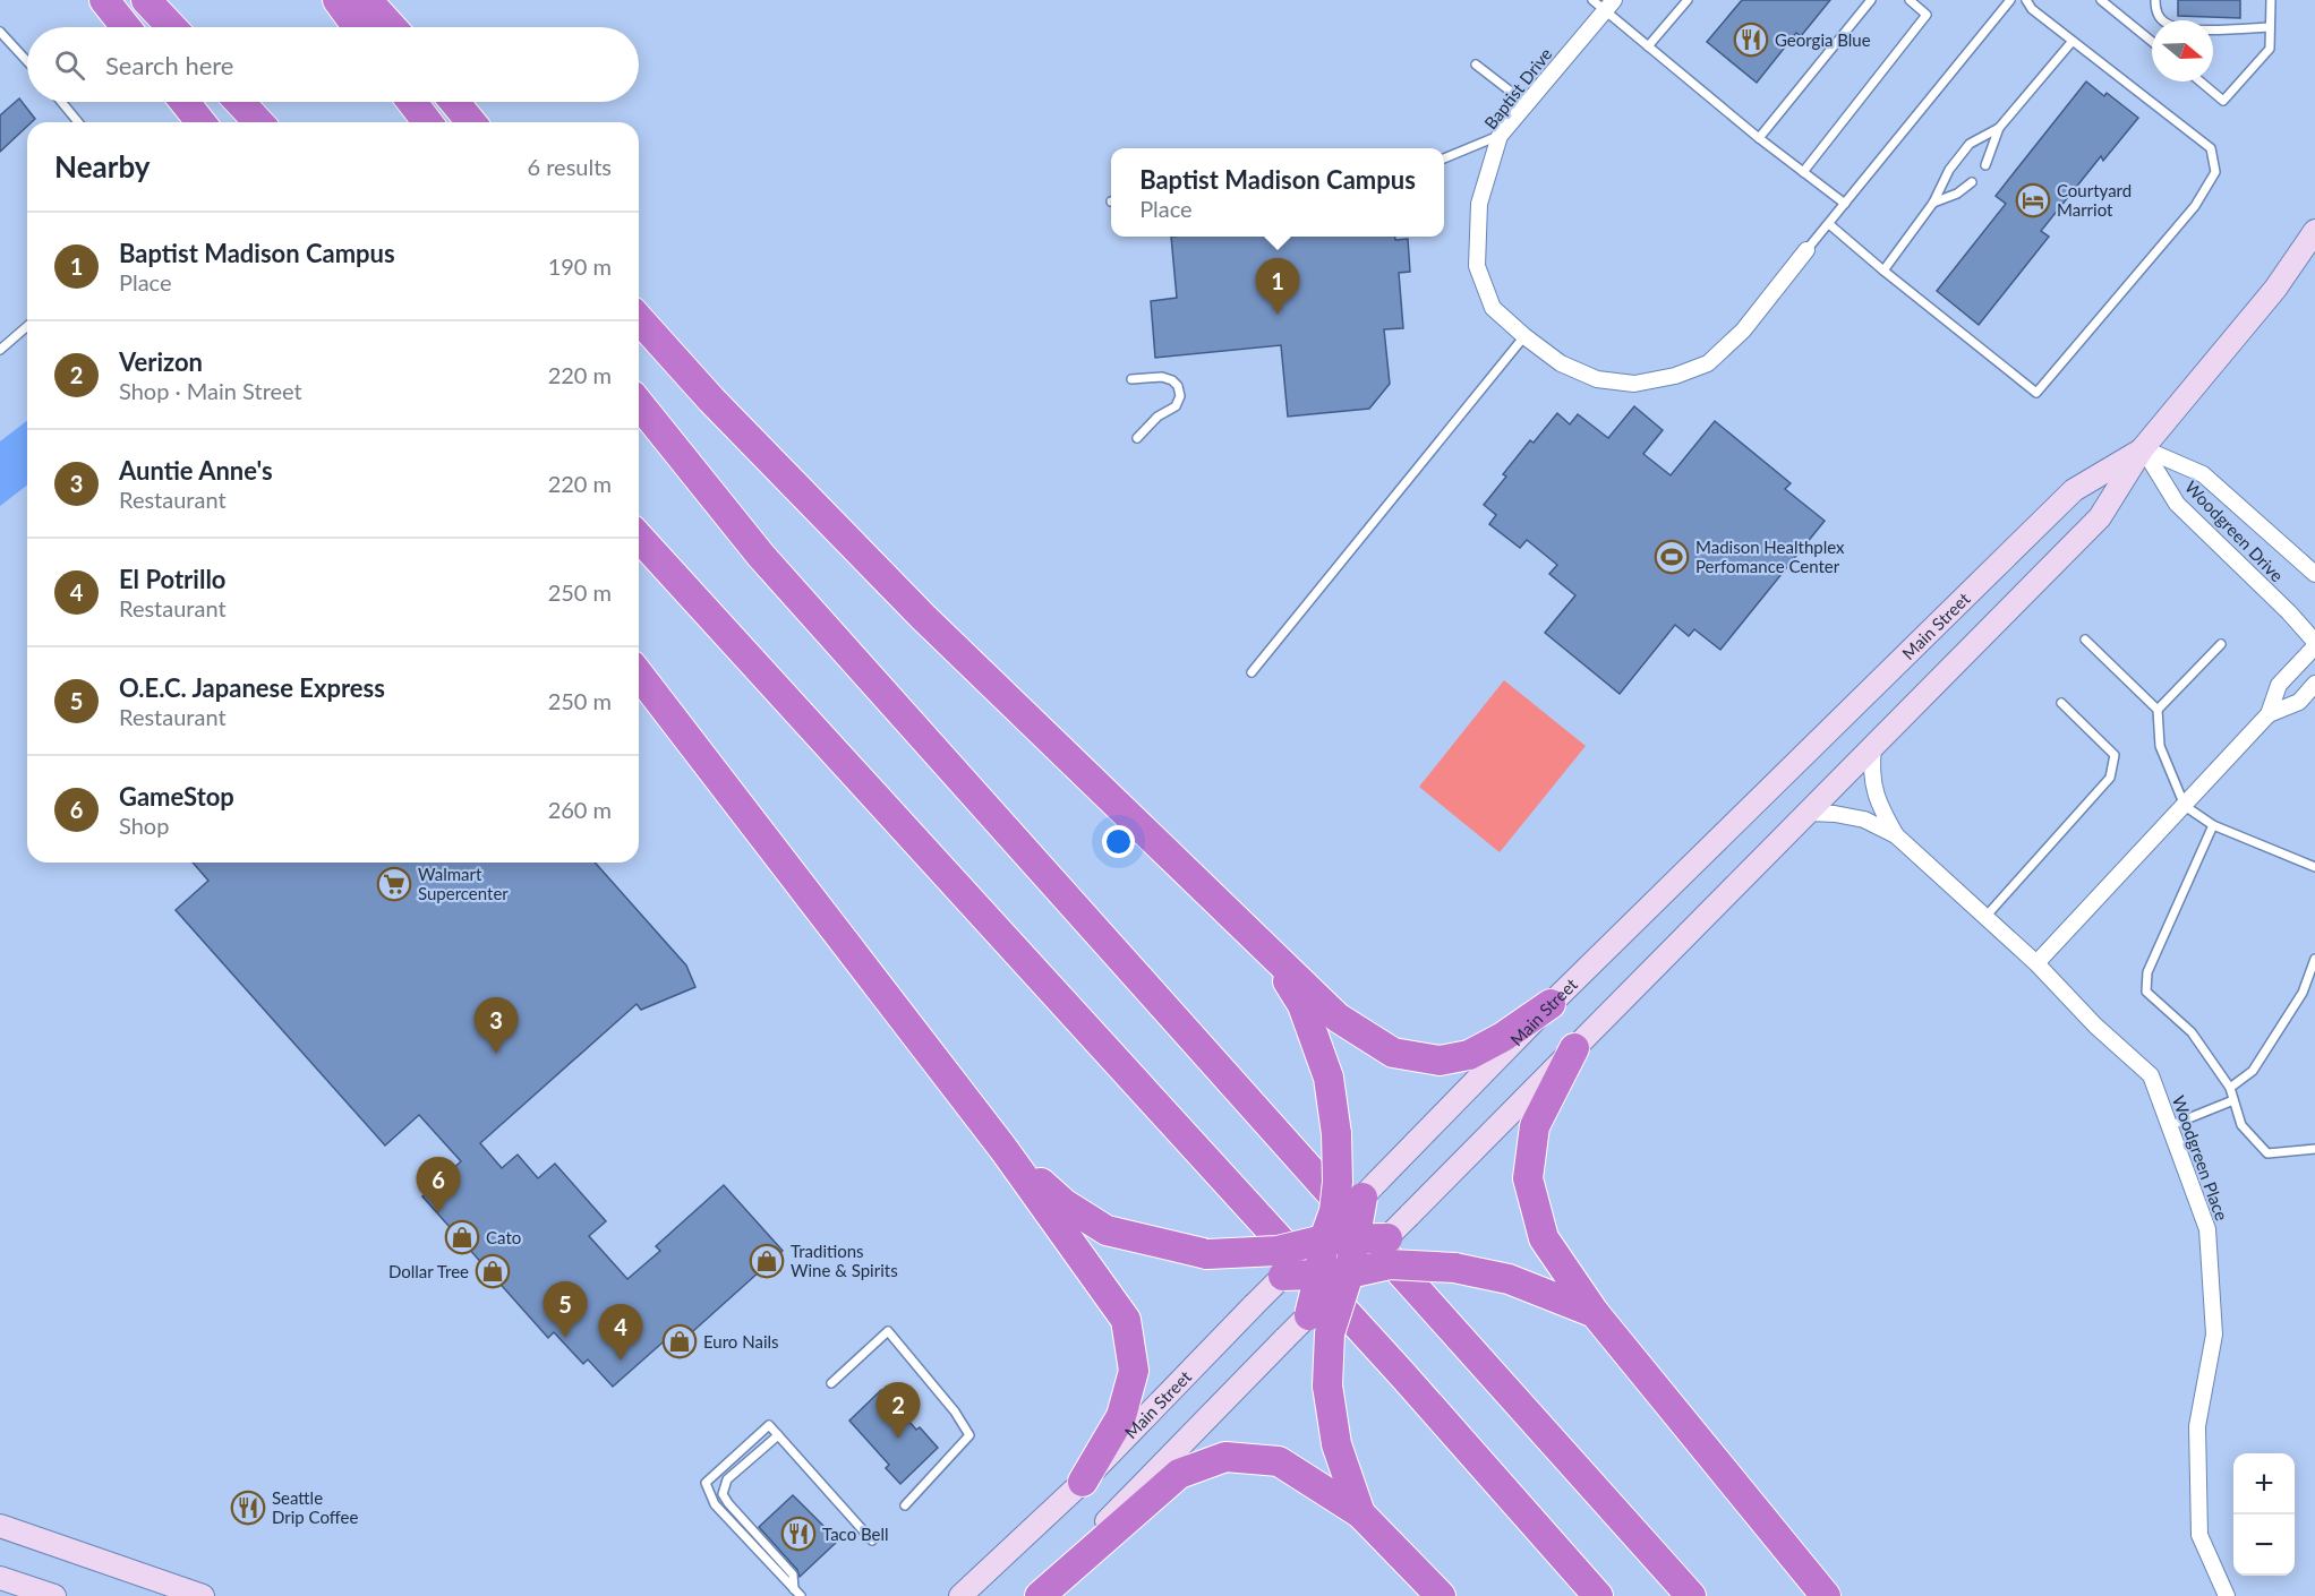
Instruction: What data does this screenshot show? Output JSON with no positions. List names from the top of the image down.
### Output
{
  "streets": {
    "main road": ["Main Street"],
    "street": ["Baptist Drive", "Woodgreen Drive", "Woodgreen Place"]
  },
  "crossings": [
    ["Woodgreen Drive", "Main Street"],
    ["Main Street", "Woodgreen Place"]
  ],
  "places": {
    "restaurant": ["Georgia Blue", "Seattle Drip Coffee", "Taco Bell"],
    "hotel": ["Courtyard Marriot"],
    "sports": ["Madison Healthplex Perfomance Center"],
    "supermarket": ["Walmart Supercenter"],
    "shop": [
      "Cato",
      "Traditions Wine & Spirits",
      "Dollar Tree",
      "Euro Nails"
    ]
  },
  "north": "right",
  "page": {
    "search": "Search here",
    "heading": ["Nearby", "6 results"],
    "popup": ["Baptist Madison Campus", "Place"],
    "list": [
      {
        "mark": "1",
        "name": "Baptist Madison Campus",
        "note": "Place",
        "value": "190 m"
      },
      {
        "mark": "2",
        "name": "Verizon",
        "note": "Shop · Main Street",
        "value": "220 m"
      },
      {
        "mark": "3",
        "name": "Auntie Anne's",
        "note": "Restaurant",
        "value": "220 m"
      },
      {
        "mark": "4",
        "name": "El Potrillo",
        "note": "Restaurant",
        "value": "250 m"
      },
      {
        "mark": "5",
        "name": "O.E.C. Japanese Express",
        "note": "Restaurant",
        "value": "250 m"
      },
      {
        "mark": "6",
        "name": "GameStop",
        "note": "Shop",
        "value": "260 m"
      }
    ],
    "pins": [
      "1",
      "3",
      "6",
      "5",
      "4",
      "2"
    ],
    "map_buttons": ["+", "−"]
  }
}
